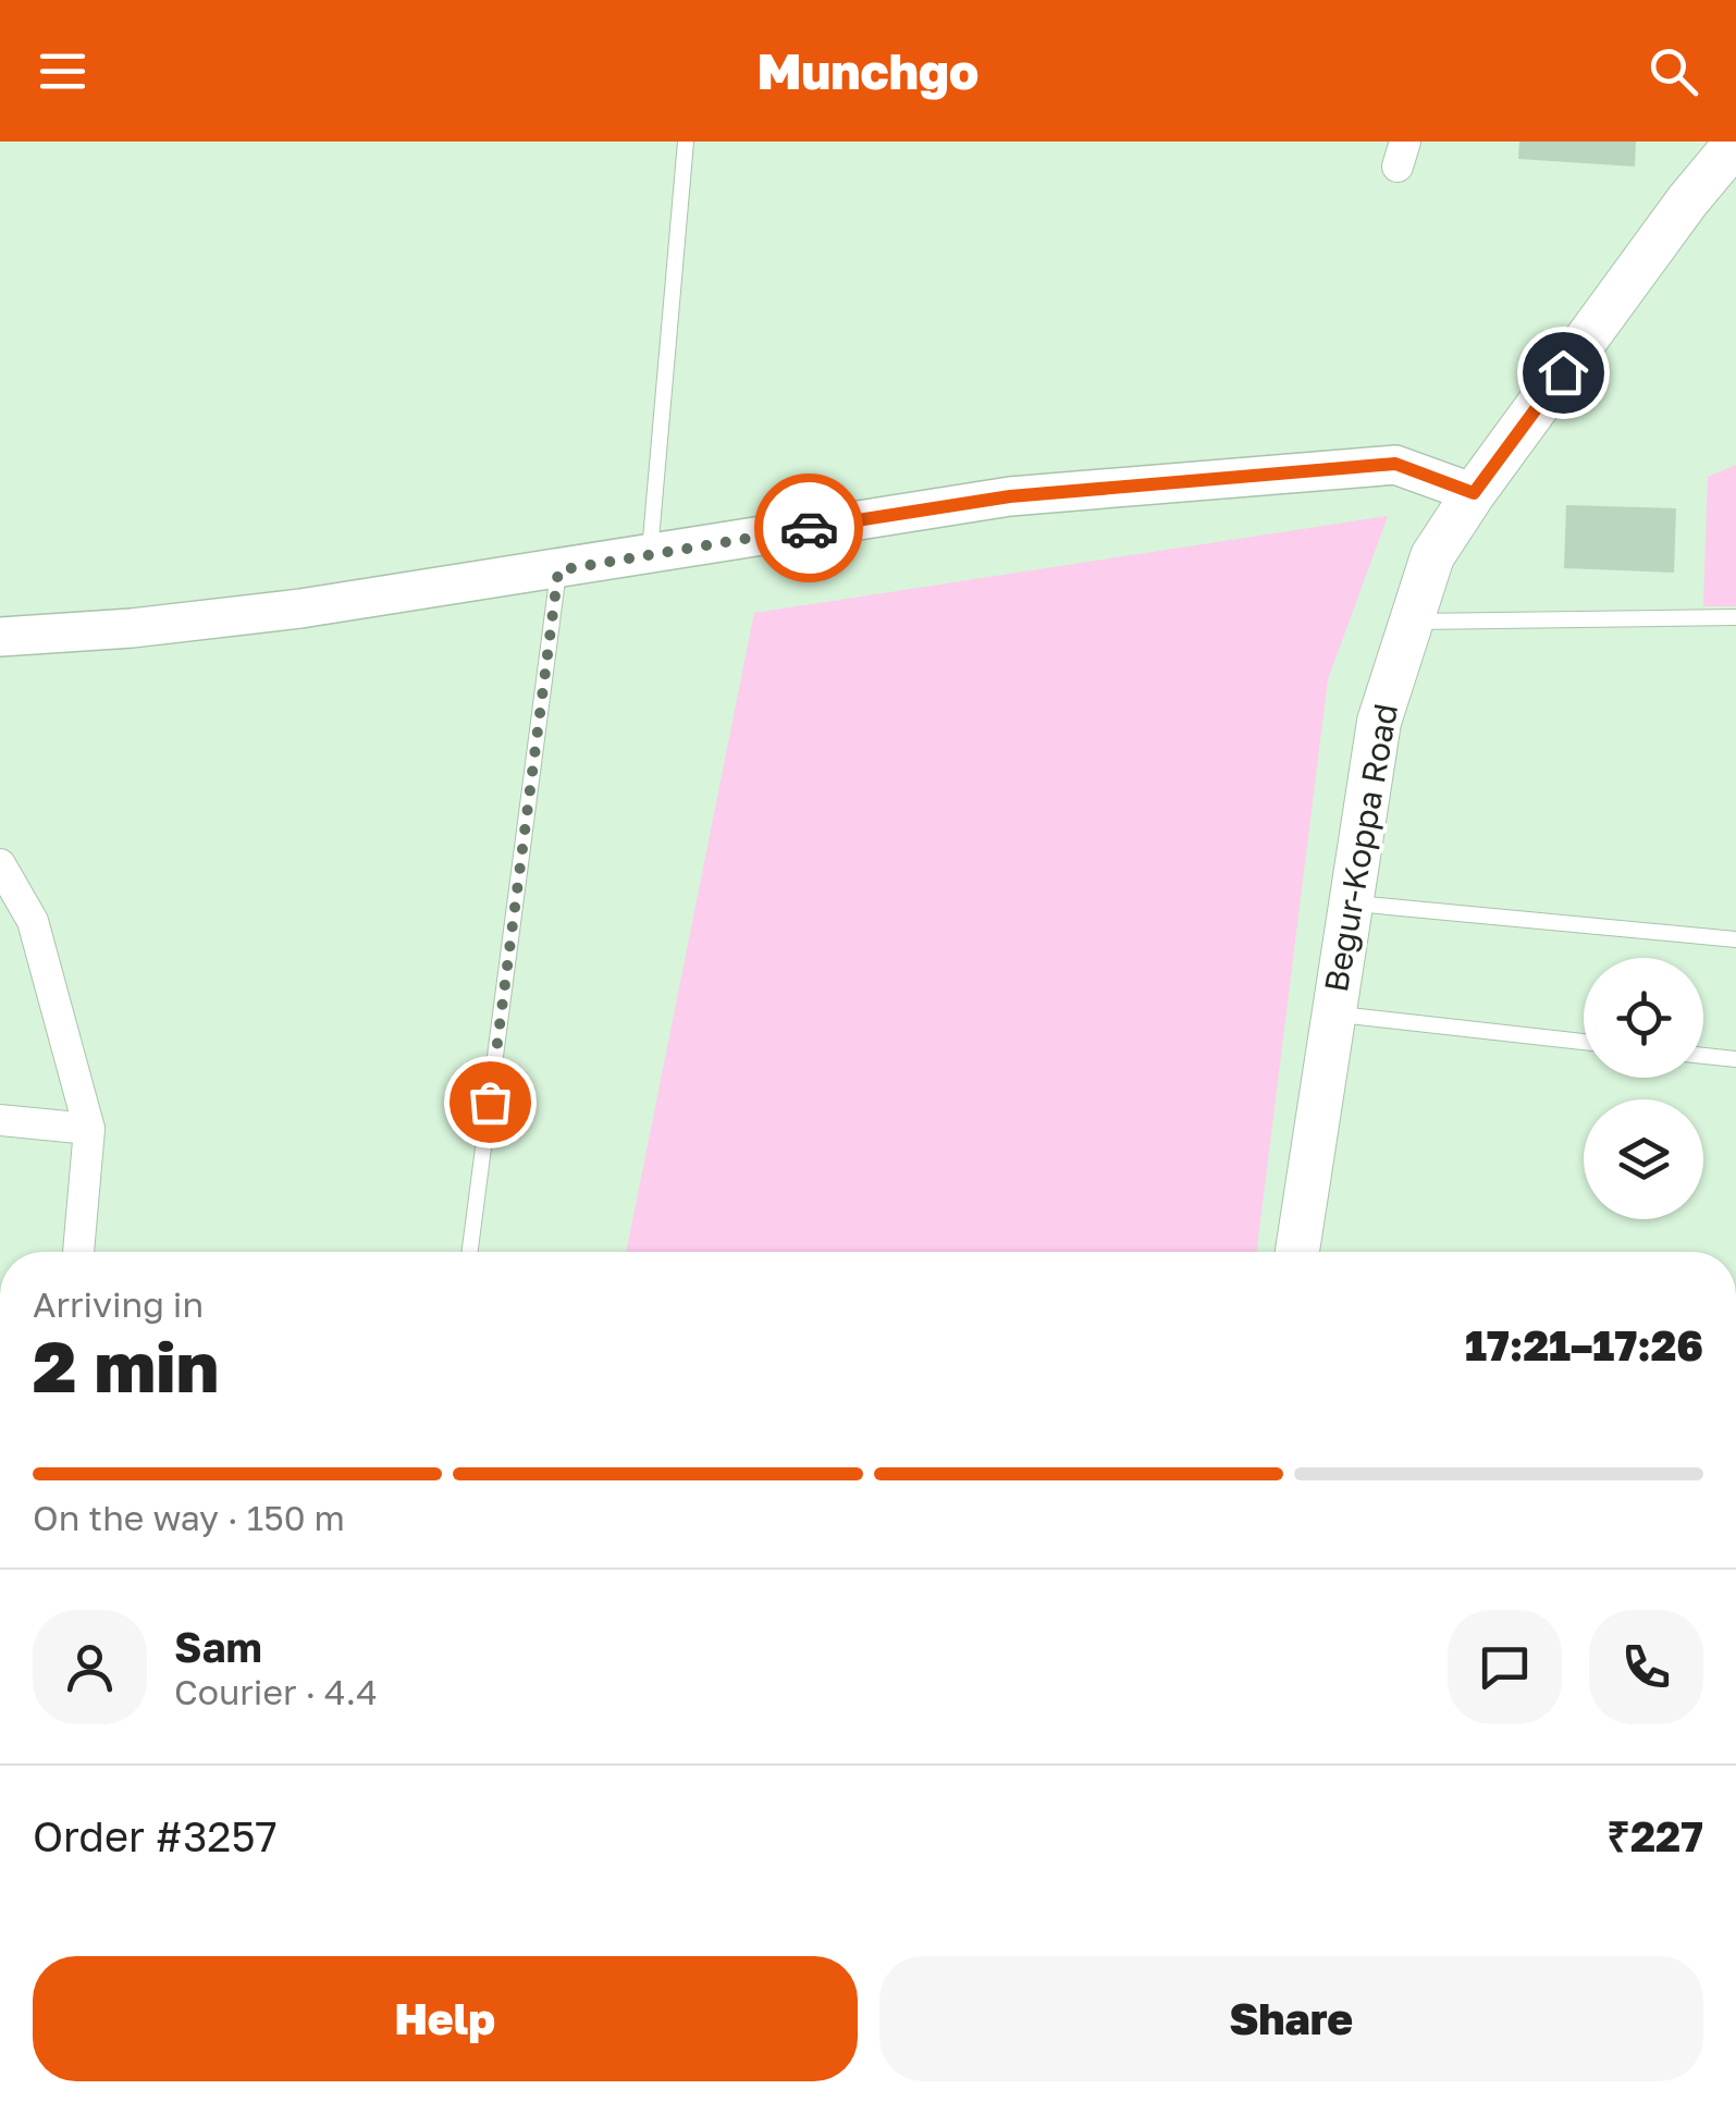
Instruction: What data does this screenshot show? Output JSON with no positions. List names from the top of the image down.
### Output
{
  "streets": {
    "main road": ["Begur-Koppa Road"]
  },
  "page": {
    "header": "Munchgo",
    "heading": ["2 min", "Arriving in", "17:21–17:26"],
    "panel": [
      "Sam",
      "Courier · 4.4",
      "Order #3257",
      "₹227"
    ],
    "bar": "On the way · 150 m",
    "buttons": ["Help", "Share"]
  }
}
